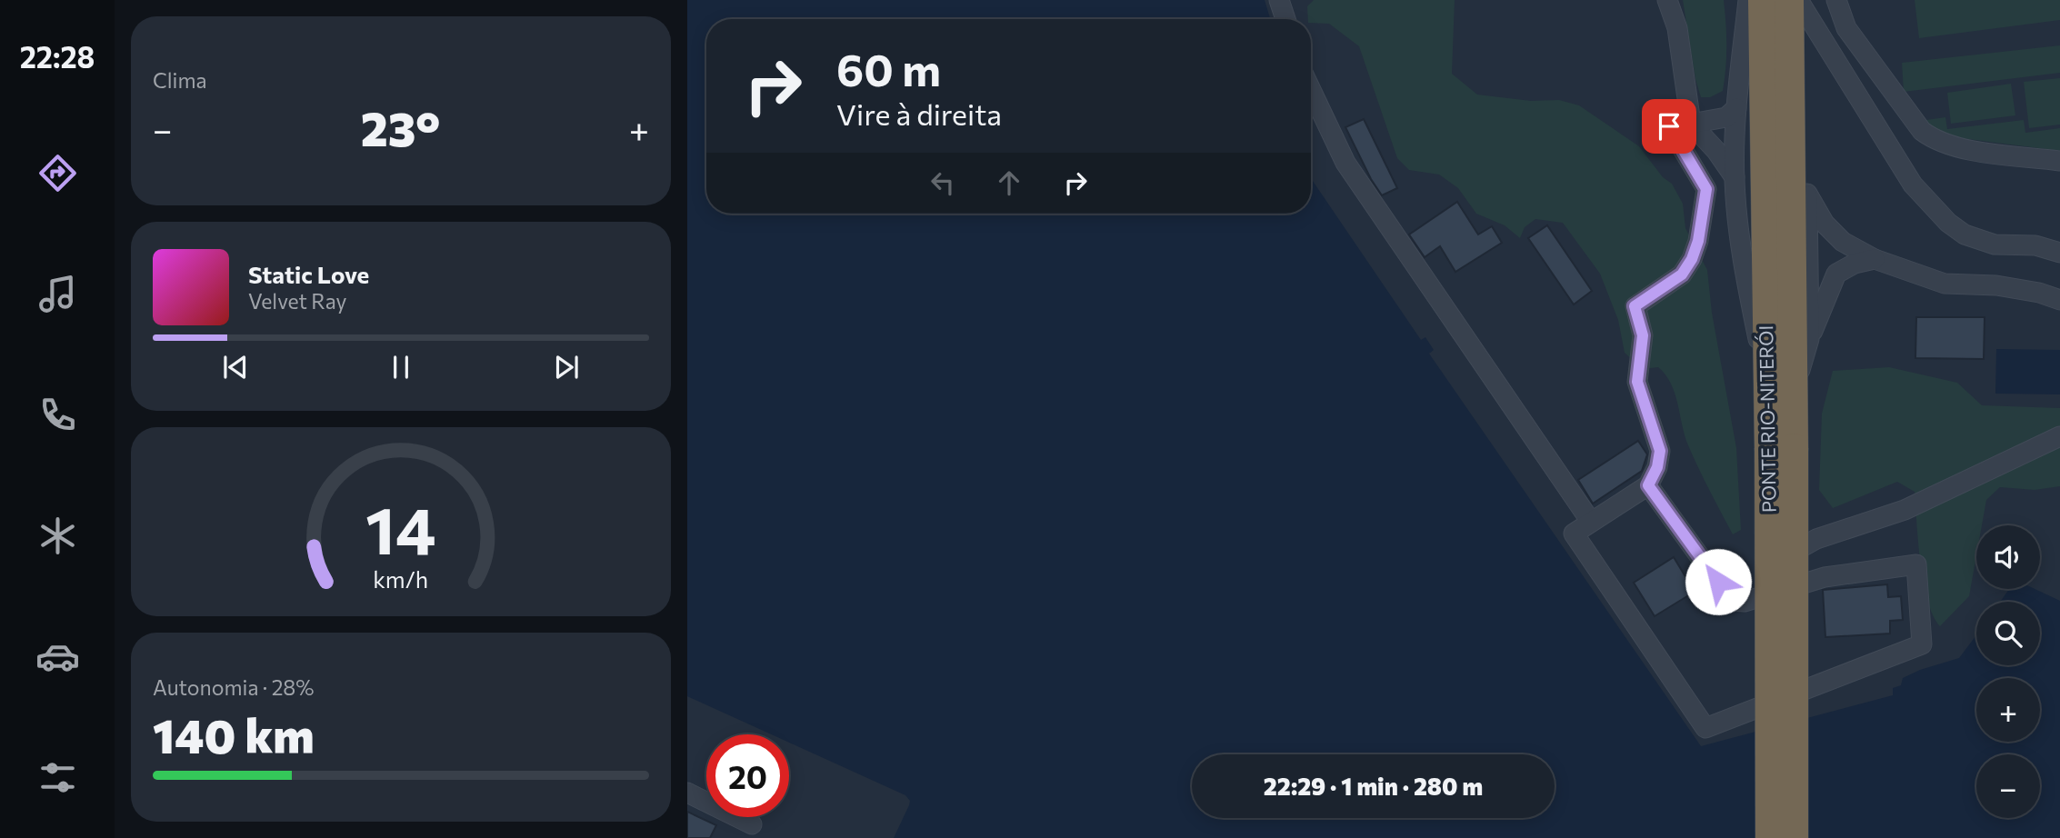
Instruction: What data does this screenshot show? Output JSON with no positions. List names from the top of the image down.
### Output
{
  "streets": {
    "highway": ["PONTE RIO-NITERÓI"]
  },
  "page": {
    "tabs": "22:28",
    "tile": [
      "Clima",
      ["Autonomia · 28%", "140 km"]
    ],
    "turn": ["60 m", "Vire à direita"],
    "heat": ["−", "23°", "+"],
    "song": ["Static Love", "Velvet Ray"],
    "map_buttons": ["+", "−"],
    "limit": "20",
    "trip": "22:29 · 1 min · 280 m",
    "gauge": ["14", "km/h"]
  }
}
